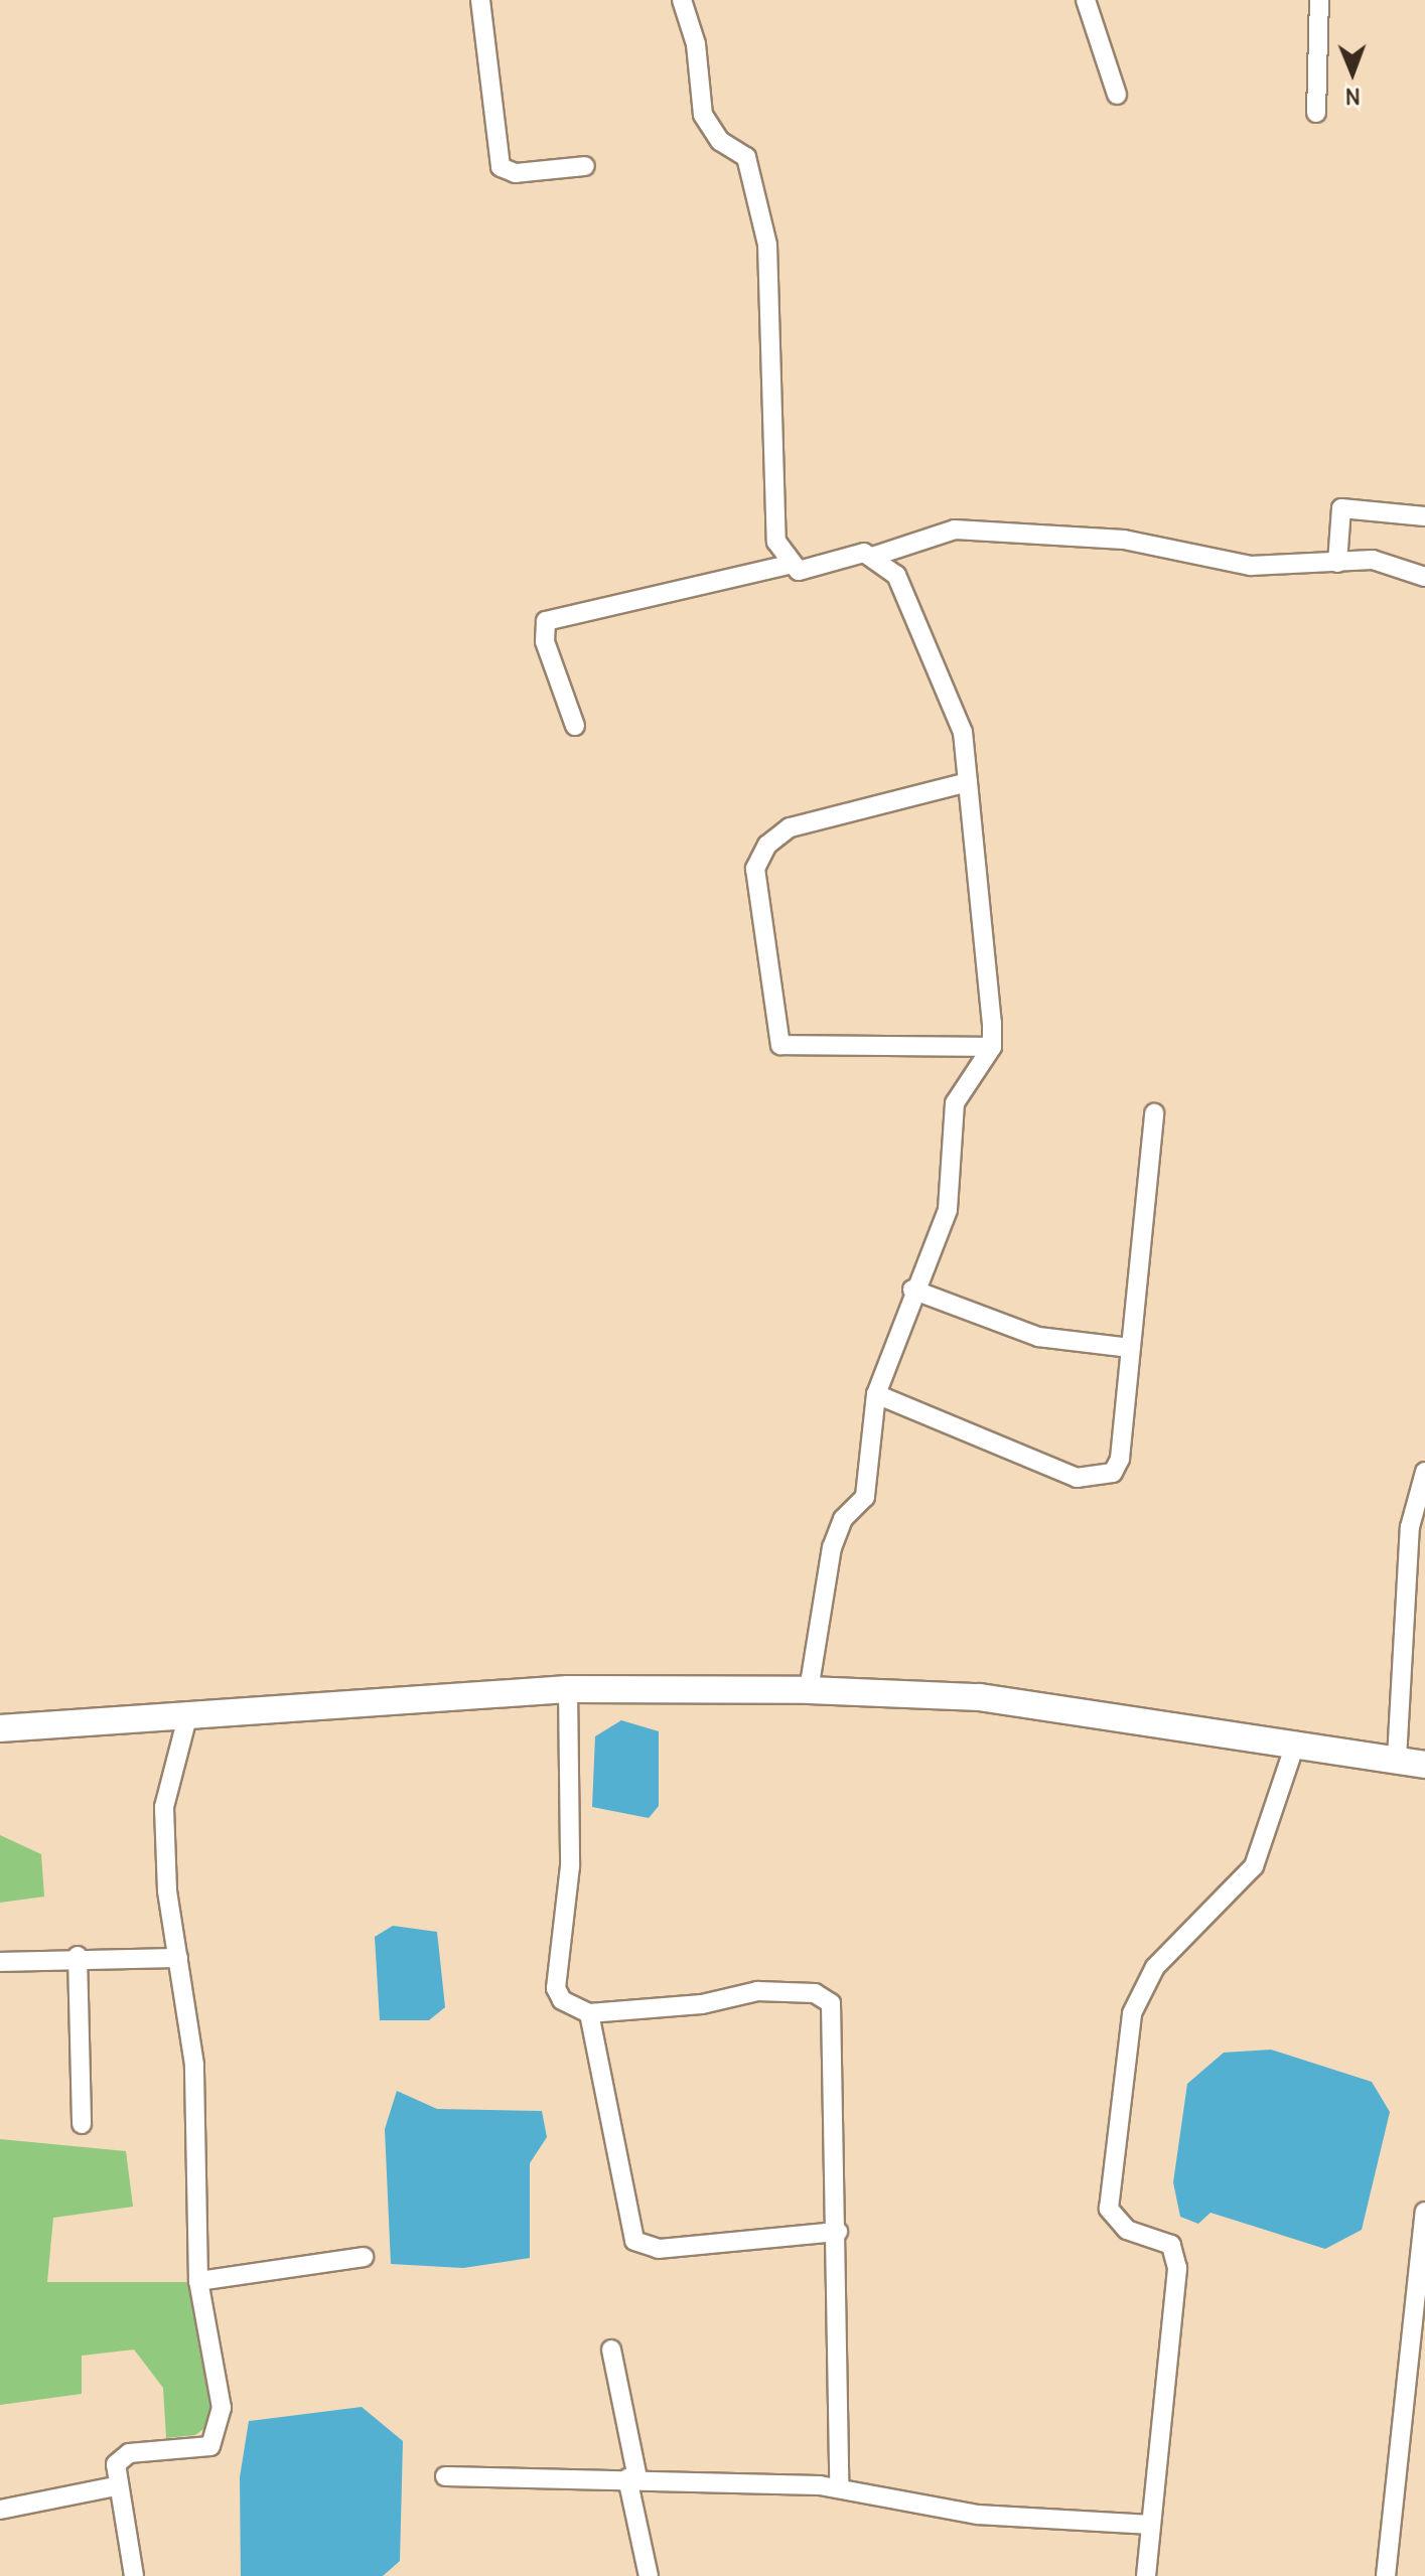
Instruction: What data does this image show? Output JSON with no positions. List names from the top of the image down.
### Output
{
  "north": "bottom"
}
